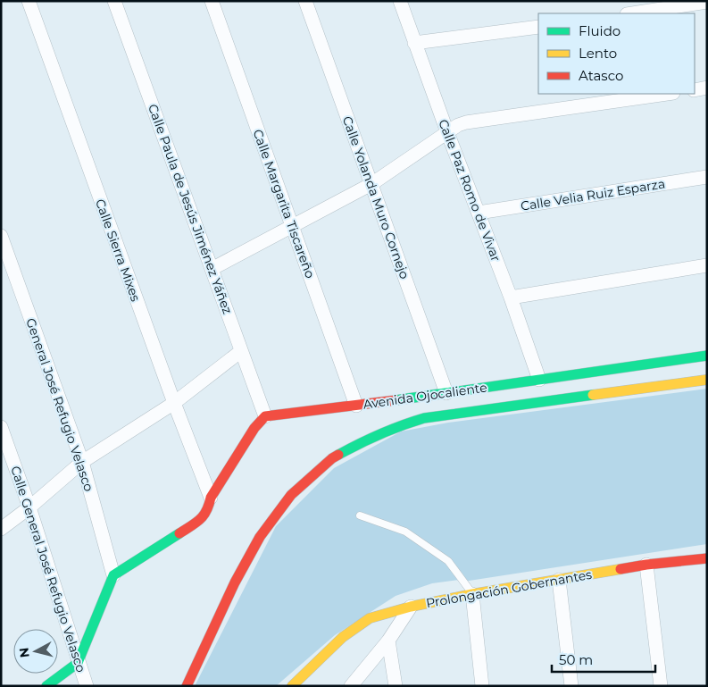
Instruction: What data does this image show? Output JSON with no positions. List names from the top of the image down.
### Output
{
  "streets": {
    "main road": ["Avenida Ojocaliente", "Prolongación Gobernantes"],
    "street": [
      "Calle Paz Romo de Vivar",
      "Calle Velia Ruiz Esparza",
      "Calle Yolanda Muro Cornejo",
      "Calle Margarita Tiscareño",
      "Calle Paula de Jesús Jiménez Yáñez",
      "Calle Sierra Mixes",
      "General José Refugio Velasco",
      "Calle General José Refugio Velasco"
    ]
  },
  "crossings": [
    ["Calle Paz Romo de Vivar", "Calle Velia Ruiz Esparza"],
    ["Calle Paz Romo de Vivar", "Avenida Ojocaliente"],
    ["Calle Yolanda Muro Cornejo", "Avenida Ojocaliente"],
    ["Calle Margarita Tiscareño", "Avenida Ojocaliente"],
    ["Calle Paula de Jesús Jiménez Yáñez", "Avenida Ojocaliente"]
  ],
  "legend": ["Fluido", "Lento", "Atasco"],
  "scale_bar": "50 m",
  "north": "left"
}
